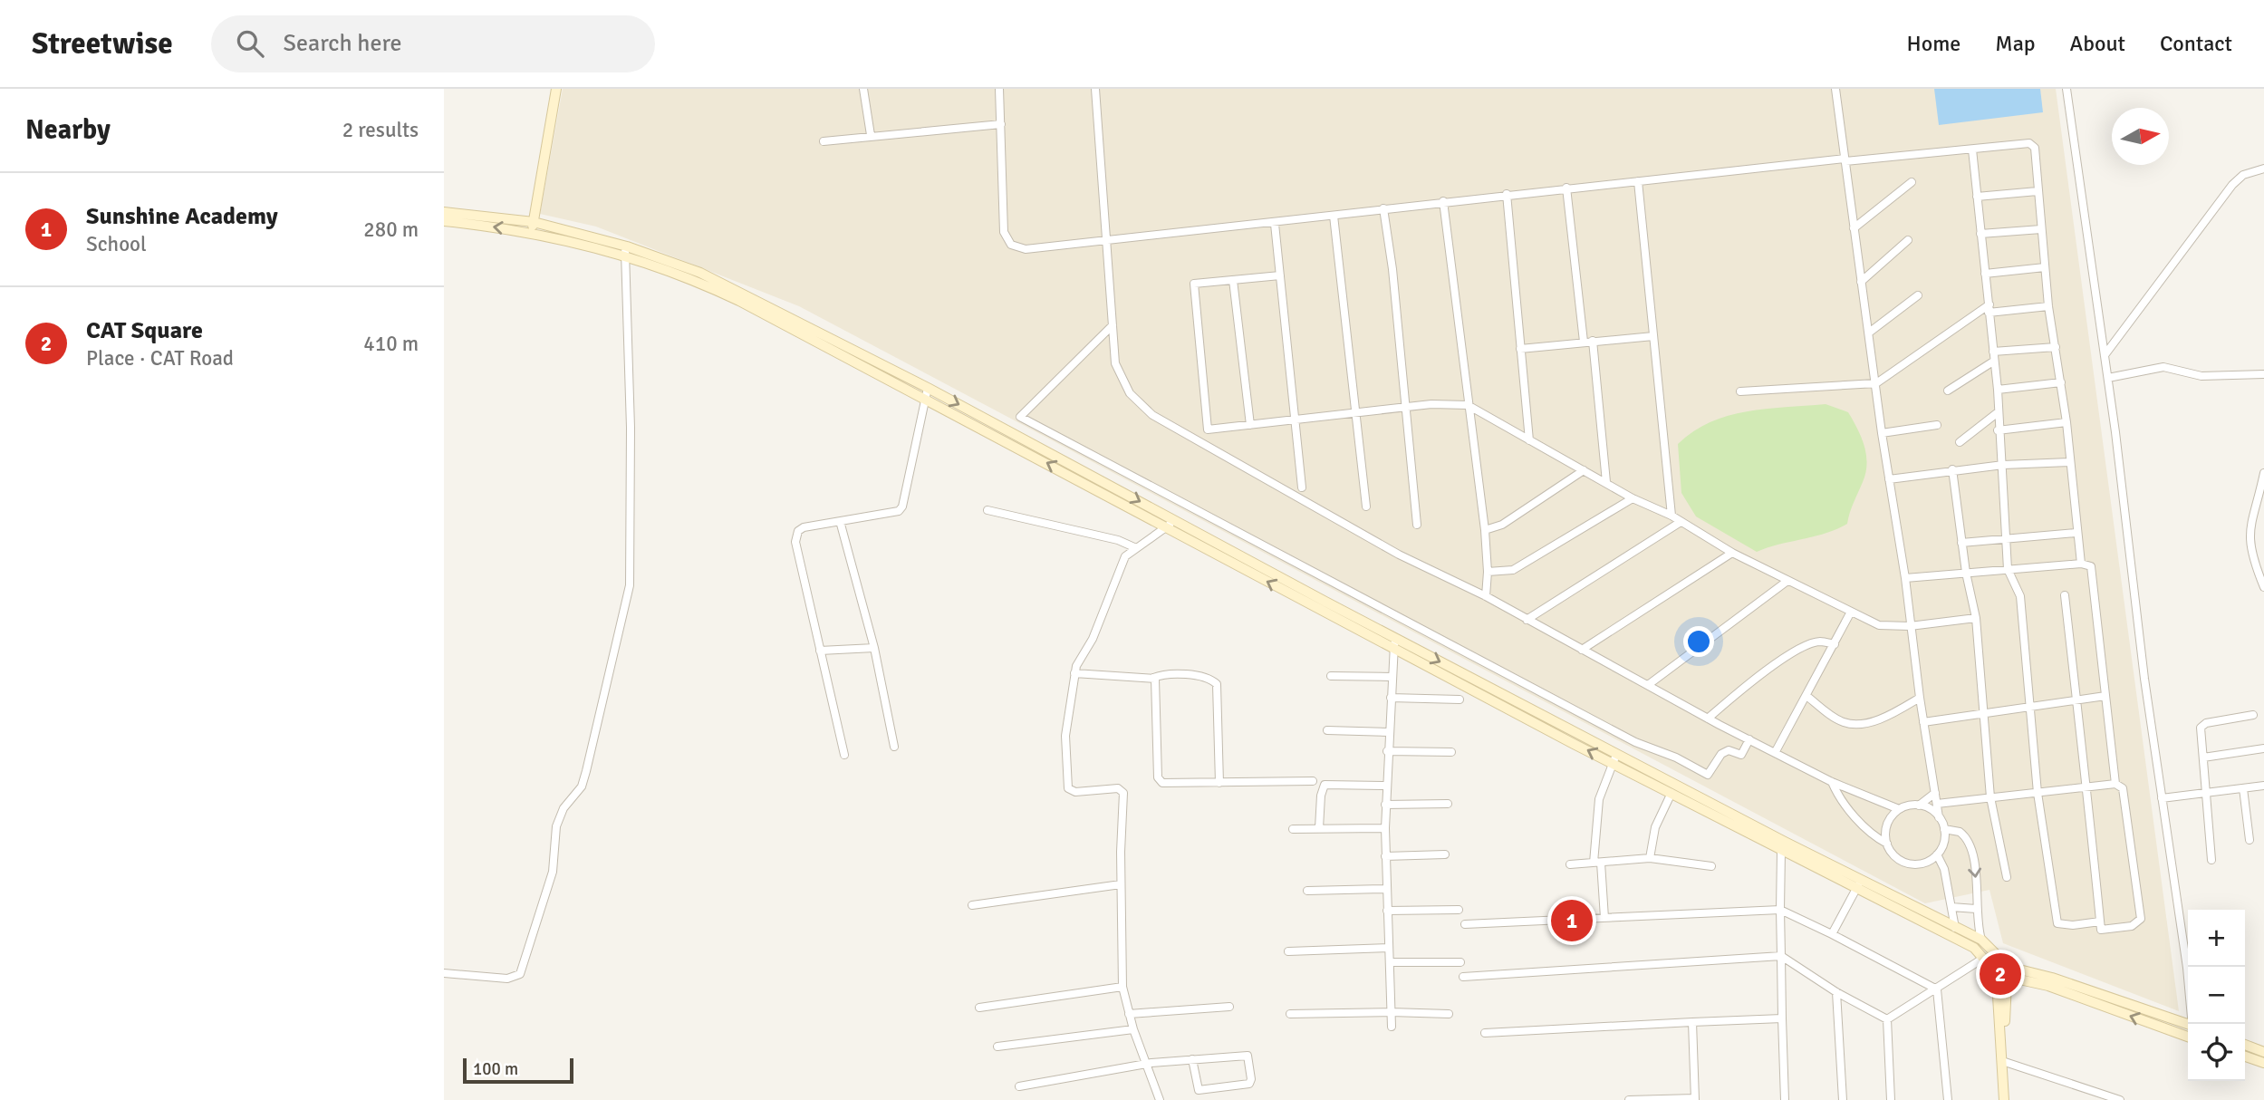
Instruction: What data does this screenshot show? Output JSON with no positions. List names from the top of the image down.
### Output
{
  "scale_bar": "100 m",
  "north": "right",
  "page": {
    "header": "Streetwise",
    "search": "Search here",
    "nav": [
      "Home",
      "Map",
      "About",
      "Contact"
    ],
    "heading": ["Nearby", "2 results"],
    "list": [
      {
        "mark": "1",
        "name": "Sunshine Academy",
        "note": "School",
        "value": "280 m"
      },
      {
        "mark": "2",
        "name": "CAT Square",
        "note": "Place · CAT Road",
        "value": "410 m"
      }
    ],
    "pins": ["1", "2"],
    "map_buttons": ["+", "−"],
    "scale": "100 m"
  }
}
